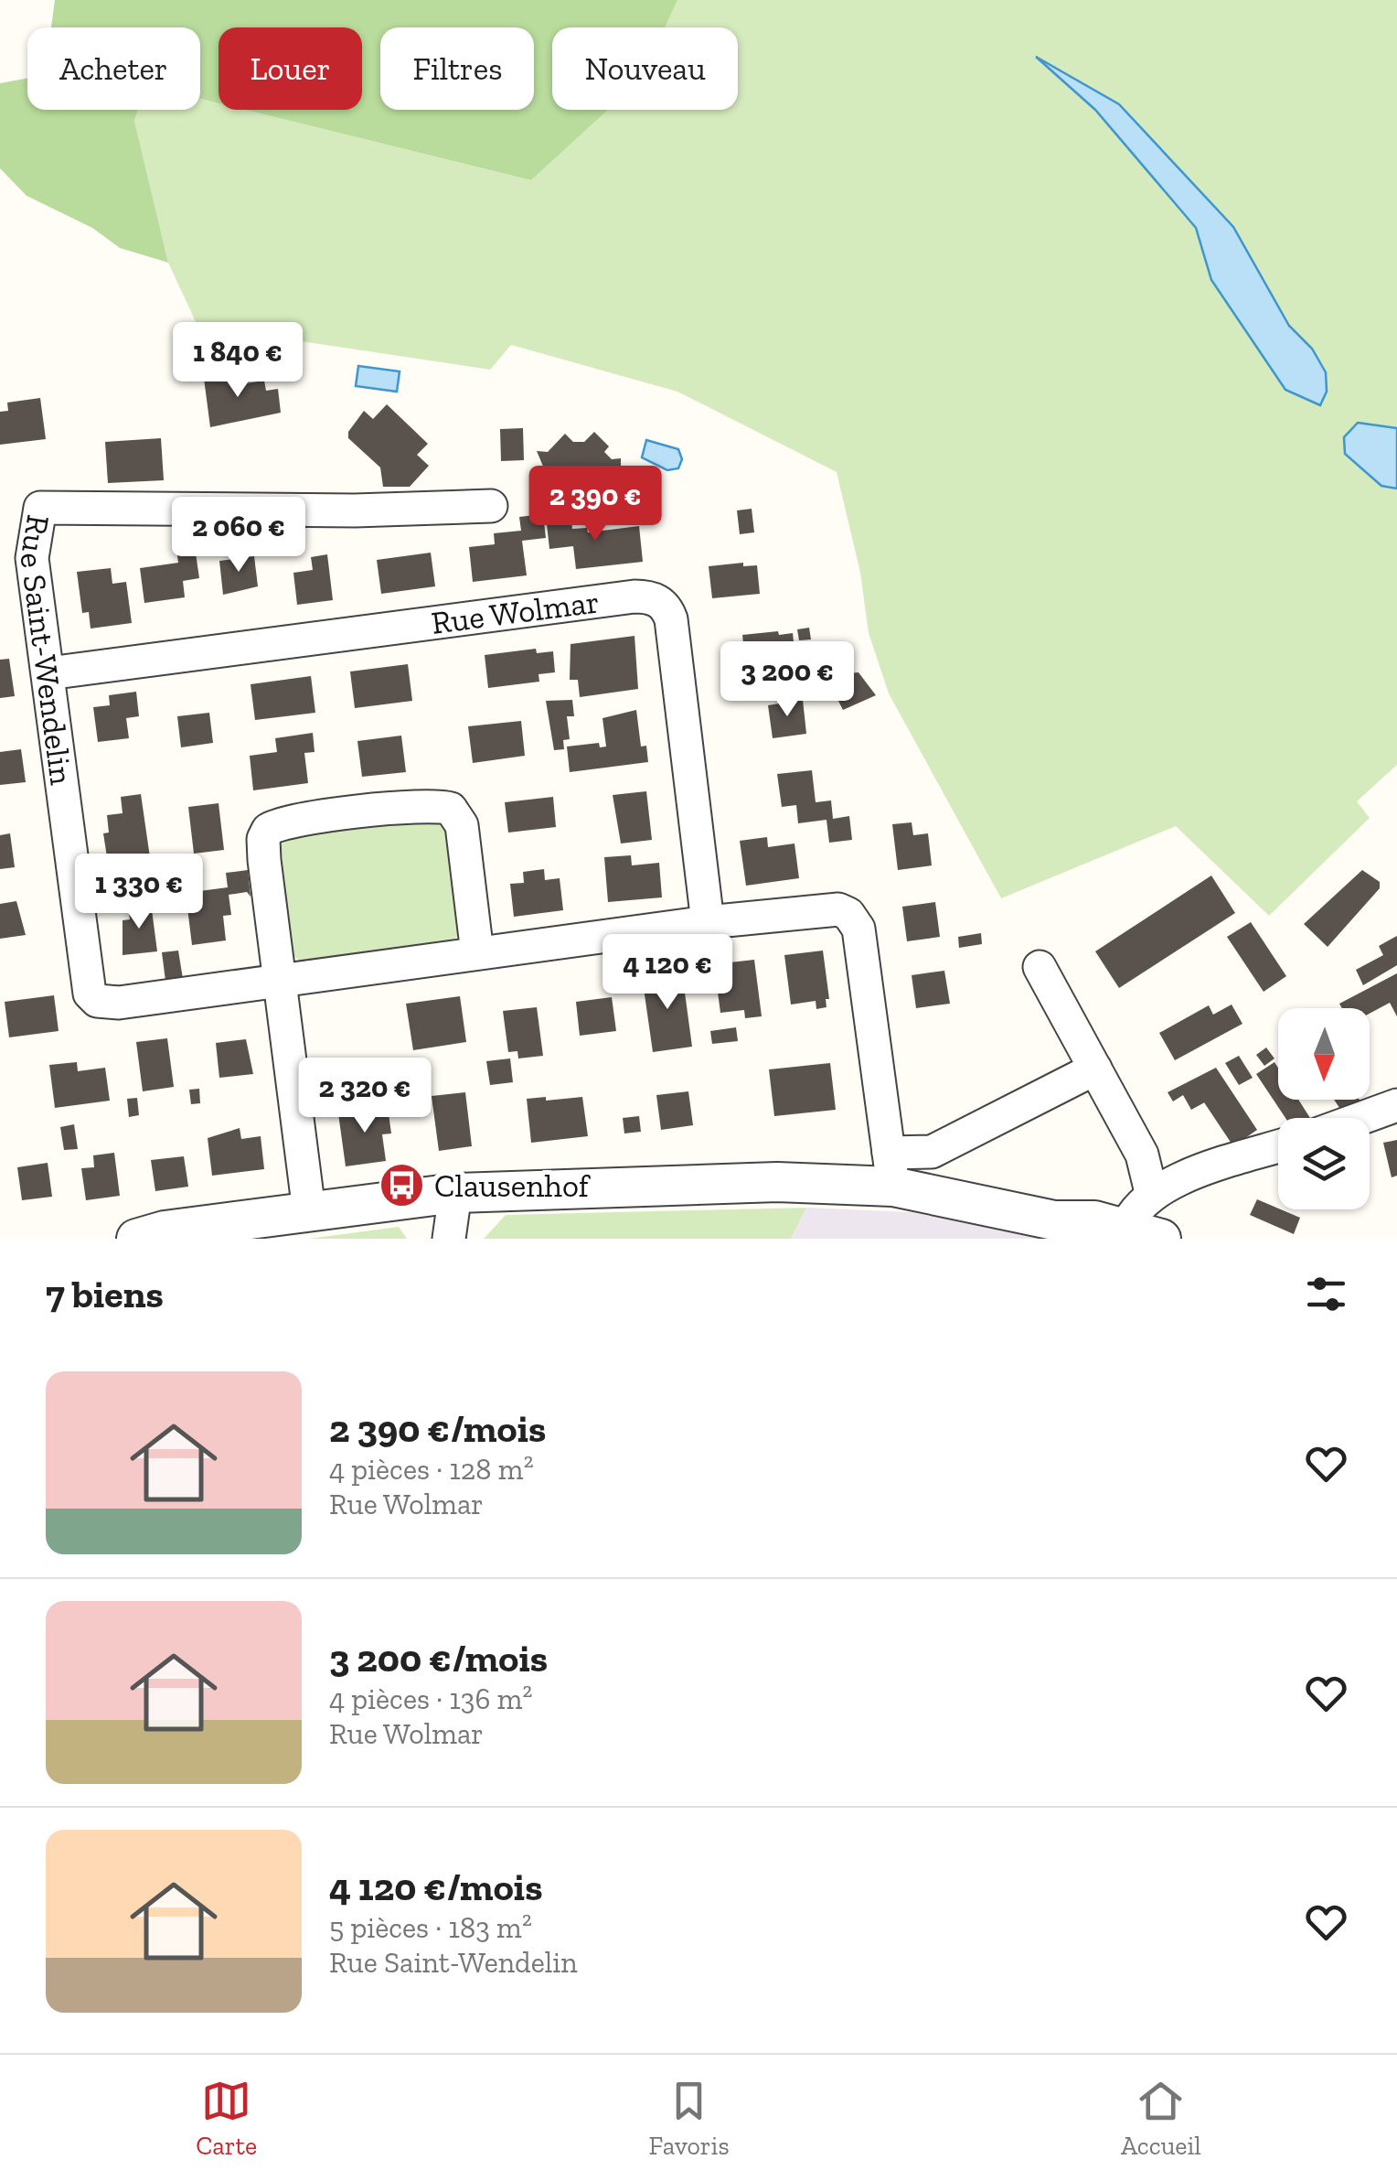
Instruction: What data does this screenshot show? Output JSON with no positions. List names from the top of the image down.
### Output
{
  "streets": {
    "street": ["Rue Wolmar", "Rue Saint-Wendelin"]
  },
  "crossings": [
    ["Rue Wolmar", "Rue Saint-Wendelin"]
  ],
  "places": {
    "bus stop": ["Clausenhof"]
  },
  "north": "bottom",
  "page": {
    "chip": [
      "Acheter",
      "Louer",
      "Filtres",
      "Nouveau"
    ],
    "price": [
      "1 840 €",
      "2 390 €",
      "2 060 €",
      "3 200 €",
      "1 330 €",
      "4 120 €",
      "2 320 €"
    ],
    "heading": "7 biens",
    "list": [
      {
        "name": "2 390 €/mois",
        "note": "4 pièces · 128 m² · Rue Wolmar"
      },
      {
        "name": "3 200 €/mois",
        "note": "4 pièces · 136 m² · Rue Wolmar"
      },
      {
        "name": "4 120 €/mois",
        "note": "5 pièces · 183 m² · Rue Saint-Wendelin"
      }
    ],
    "tabs": ["Carte", "Favoris", "Accueil"]
  }
}
